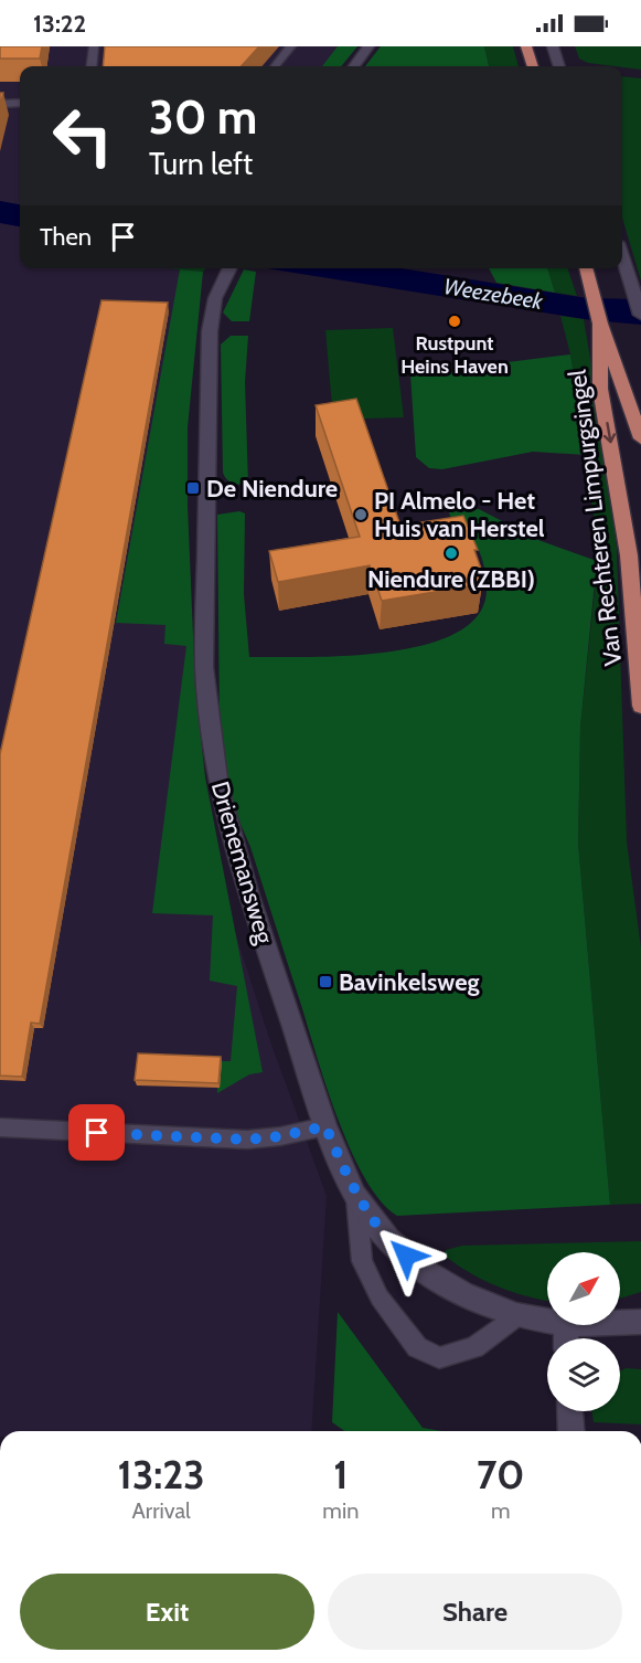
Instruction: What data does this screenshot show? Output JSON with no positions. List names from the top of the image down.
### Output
{
  "streets": {
    "main road": ["Van Rechteren Limpurgsingel"],
    "street": ["Drienemansweg"]
  },
  "water": ["Weezebeek"],
  "places": {
    "other": ["Rustpunt Heins Haven", "PI Almelo - Het Huis van Herstel", "Niendure (ZBBI)"],
    "transit": ["De Niendure", "Bavinkelsweg"]
  },
  "north": "top right",
  "page": {
    "status": "13:22",
    "turn": ["30 m", "Turn left"],
    "then": "Then",
    "eta": [
      "13:23",
      "Arrival",
      "1",
      "min",
      "70",
      "m"
    ],
    "buttons": ["Exit", "Share"]
  }
}
